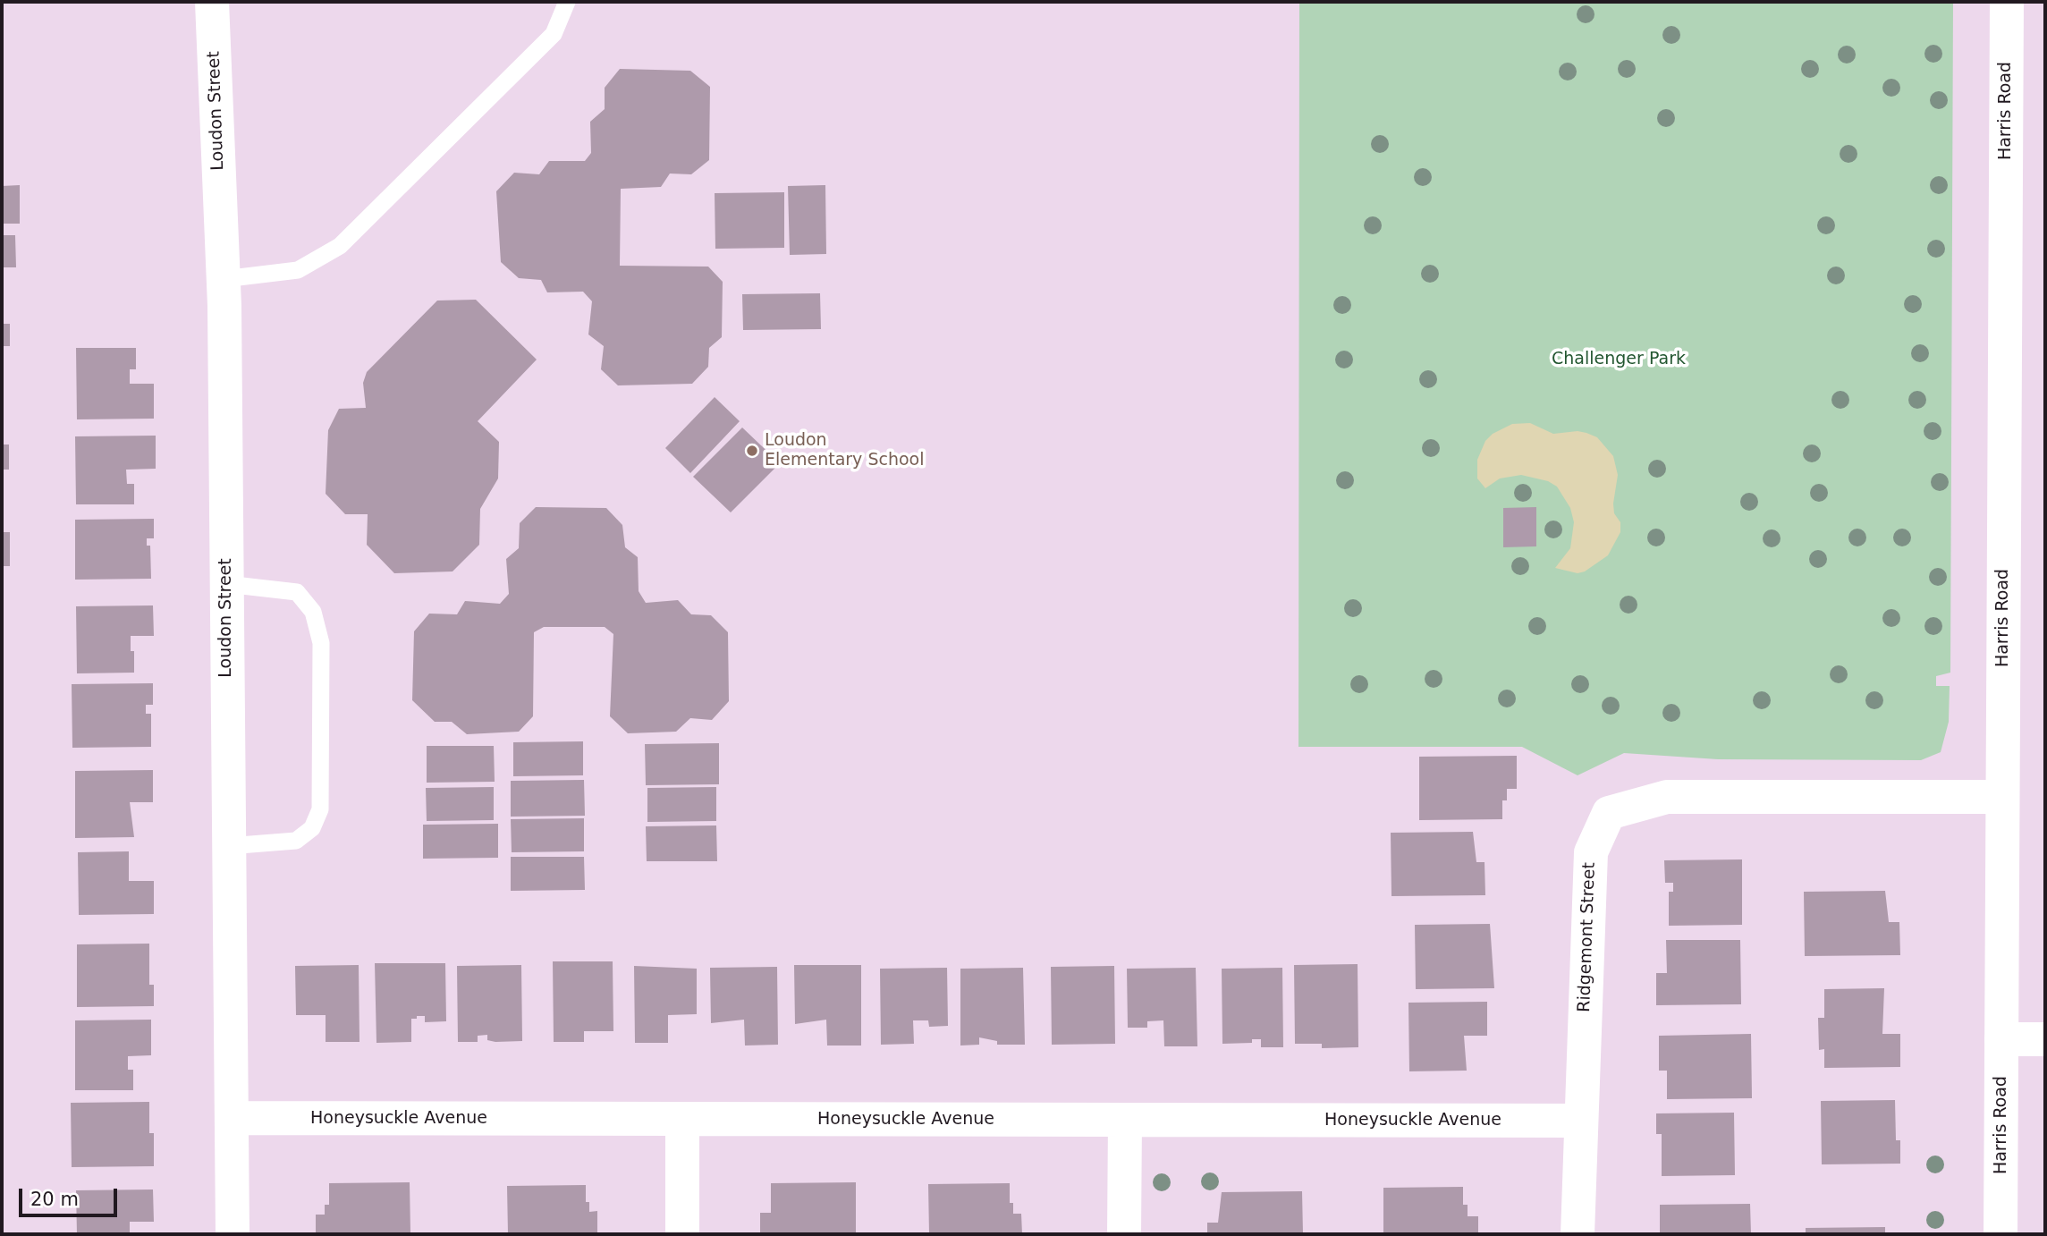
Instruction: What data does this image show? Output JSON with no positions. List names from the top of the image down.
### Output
{
  "streets": {
    "street": [
      "Loudon Street",
      "Harris Road",
      "Ridgemont Street",
      "Honeysuckle Avenue"
    ]
  },
  "crossings": [
    ["Loudon Street", "Honeysuckle Avenue"],
    ["Harris Road", "Ridgemont Street"],
    ["Ridgemont Street", "Honeysuckle Avenue"]
  ],
  "parks": ["Challenger Park"],
  "places": ["Loudon Elementary School"],
  "scale_bar": "20 m"
}
